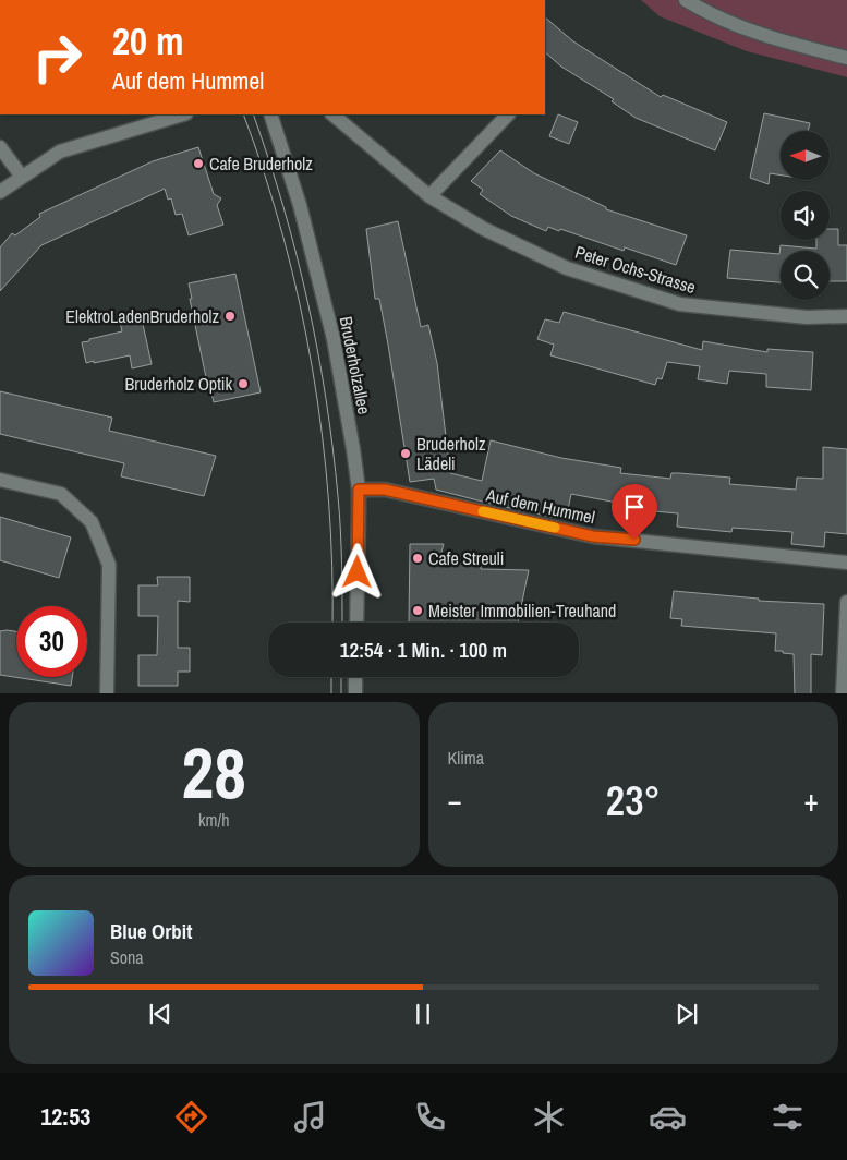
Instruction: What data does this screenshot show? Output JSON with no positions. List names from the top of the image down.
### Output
{
  "streets": {
    "street": ["Peter Ochs-Strasse", "Bruderholzallee", "Auf dem Hummel"]
  },
  "crossings": [
    ["Bruderholzallee", "Auf dem Hummel"]
  ],
  "places": [
    "Cafe Bruderholz",
    "ElektroLadenBruderholz",
    "Bruderholz Optik",
    "Bruderholz Lädeli",
    "Cafe Streuli",
    "Meister Immobilien-Treuhand"
  ],
  "north": "left",
  "page": {
    "turn": ["20 m", "Auf dem Hummel"],
    "limit": "30",
    "trip": "12:54 · 1 Min. · 100 m",
    "tile": [
      ["28", "km/h"],
      "Klima"
    ],
    "heat": ["−", "23°", "+"],
    "song": ["Blue Orbit", "Sona"],
    "tabs": "12:53"
  }
}
